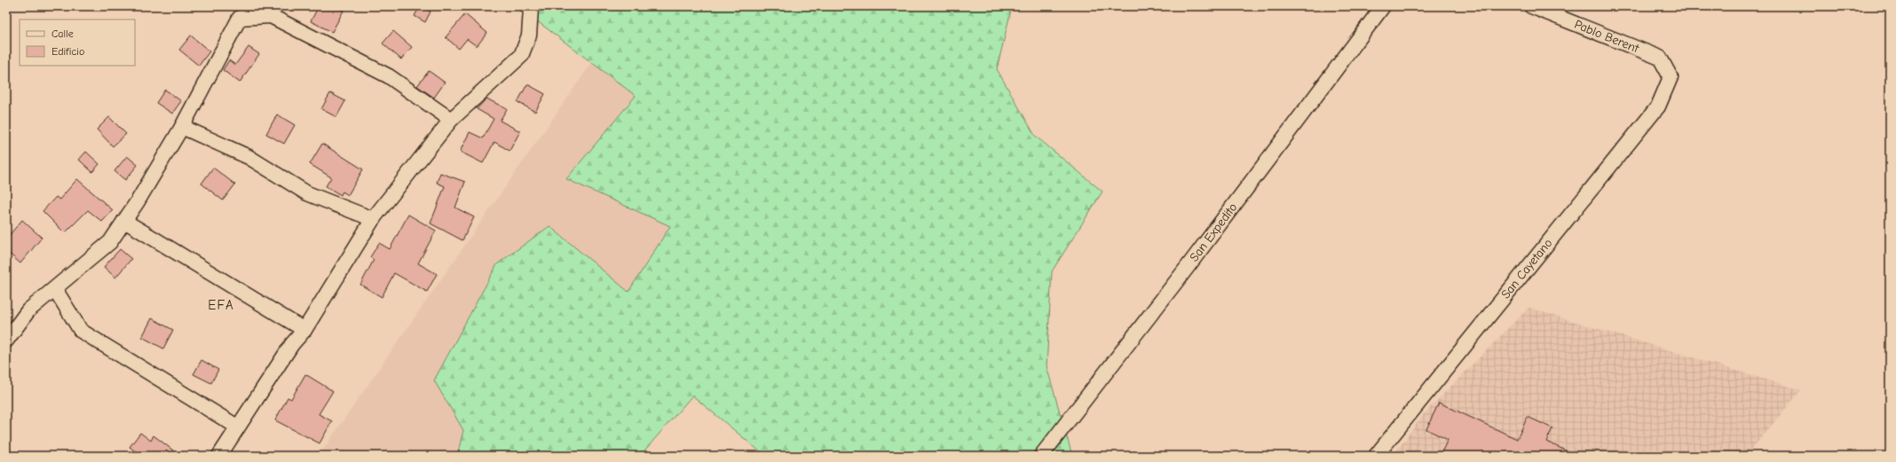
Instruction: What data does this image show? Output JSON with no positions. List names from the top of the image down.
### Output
{
  "streets": {
    "street": ["Pablo Berent", "San Expedito", "San Cayetano"]
  },
  "crossings": [
    ["Pablo Berent", "San Cayetano"]
  ],
  "districts": ["EFA"],
  "legend": ["Calle", "Edificio"]
}
